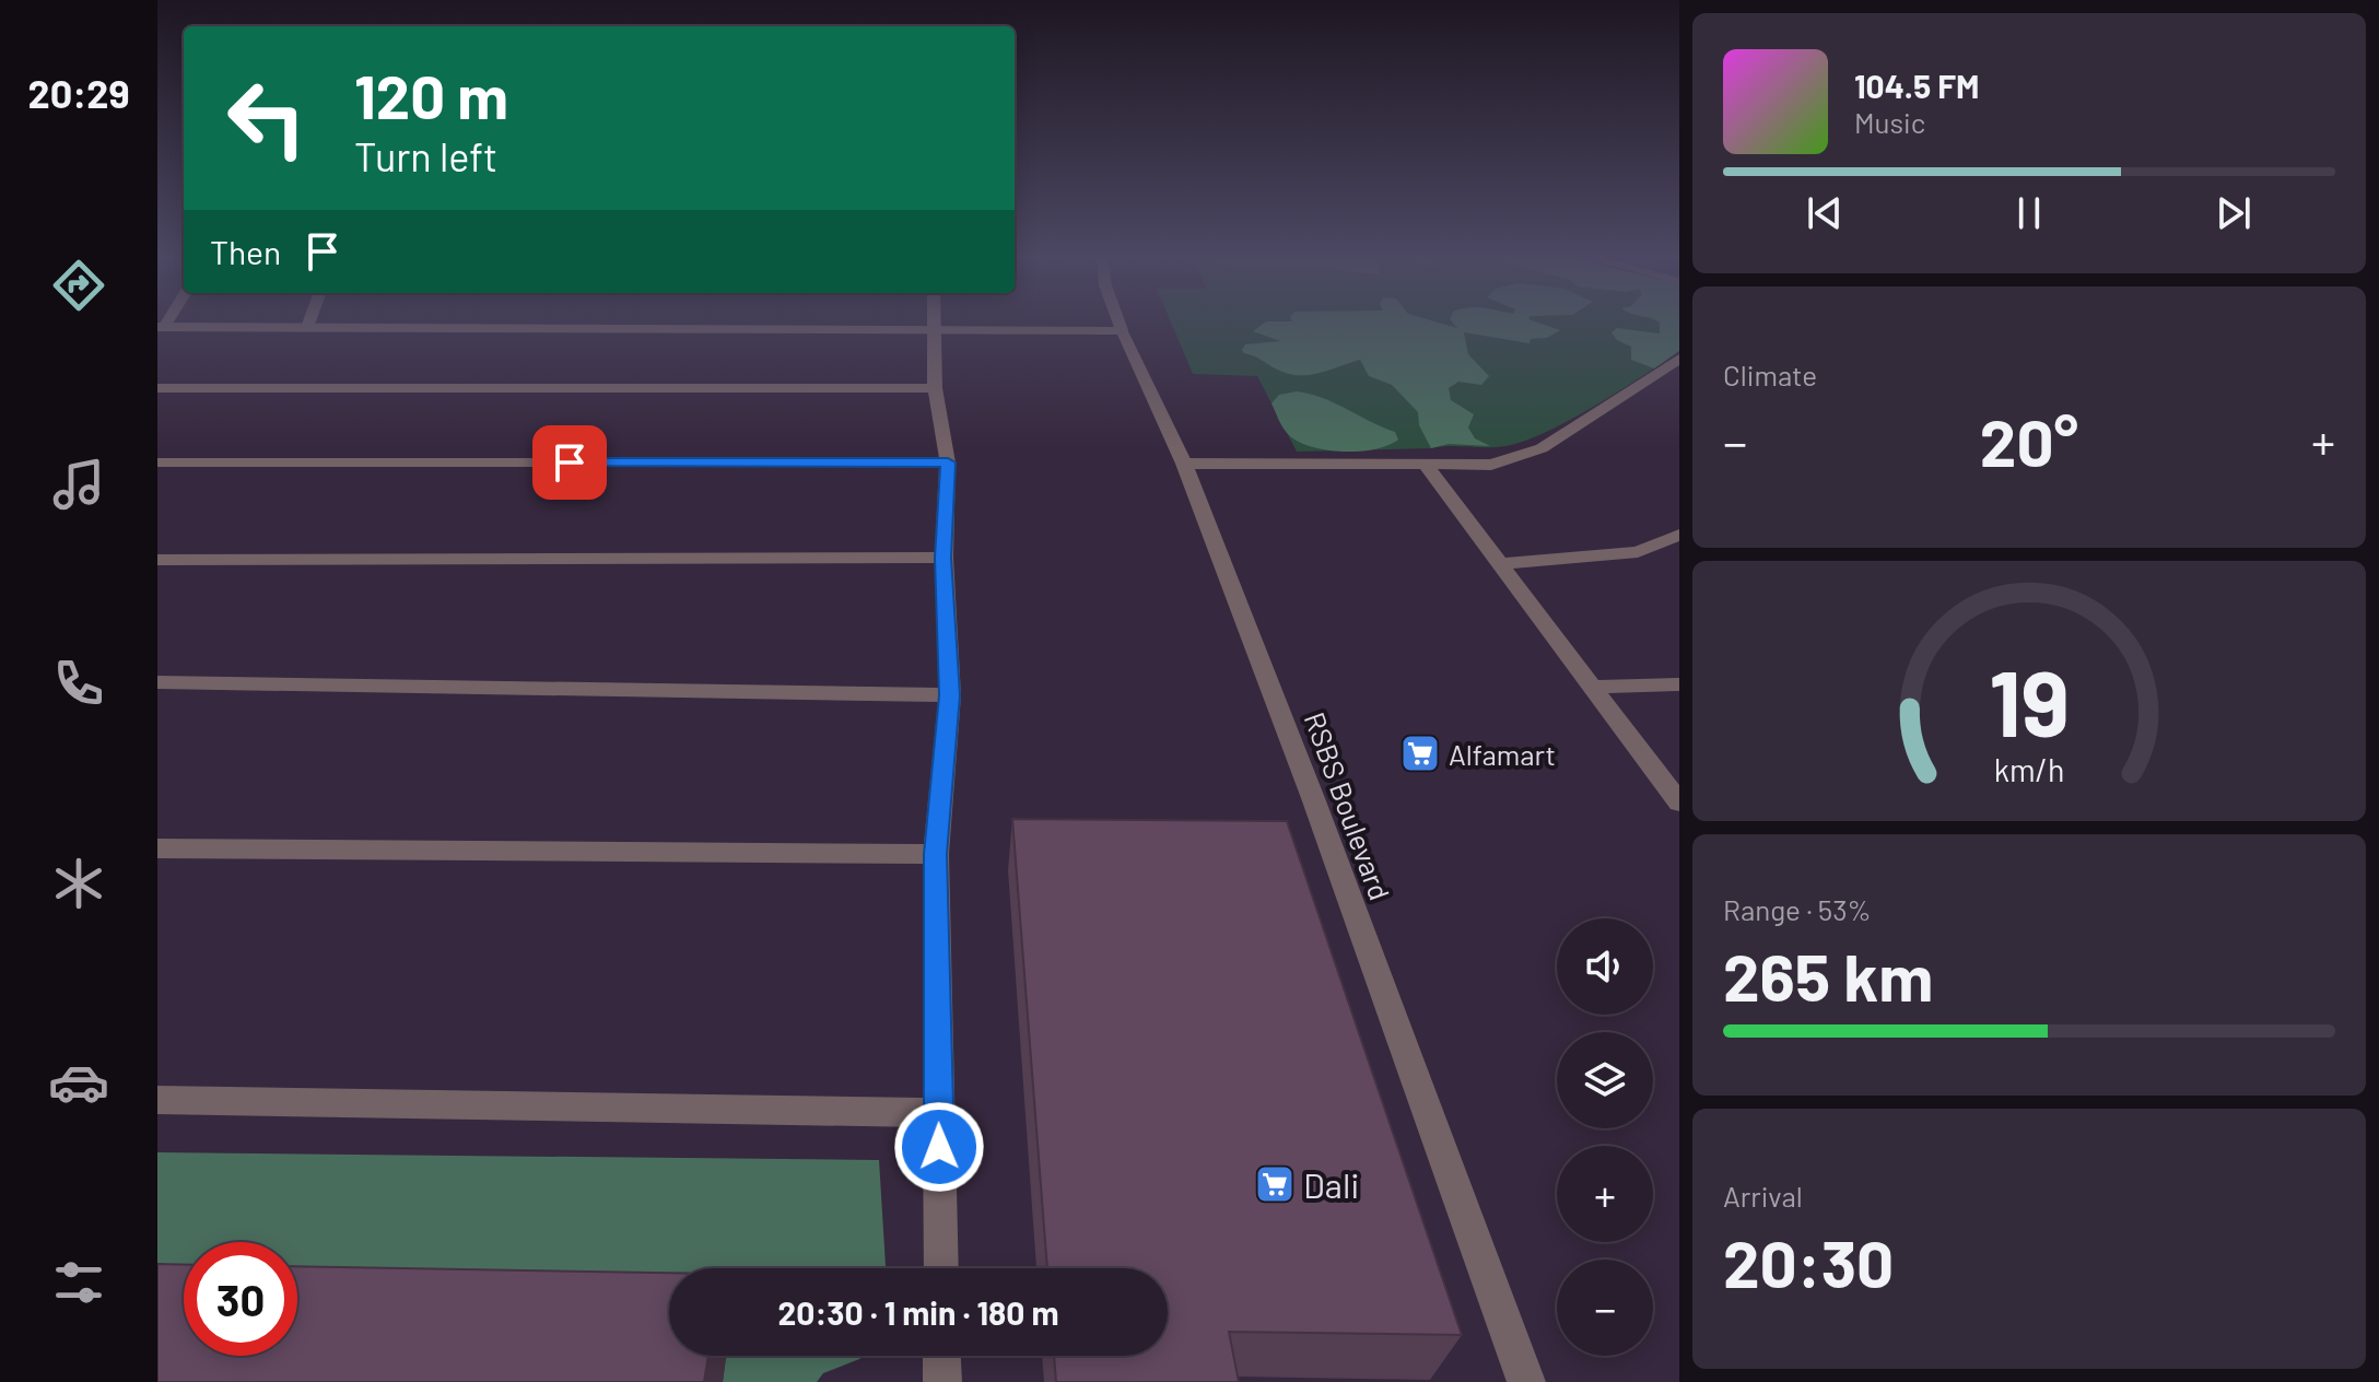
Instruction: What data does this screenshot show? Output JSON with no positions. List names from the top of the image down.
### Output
{
  "streets": {
    "street": ["RSBS Boulevard"]
  },
  "places": {
    "supermarket": ["Alfamart", "Dali"]
  },
  "page": {
    "tabs": "20:29",
    "turn": ["120 m", "Turn left"],
    "song": ["104.5 FM", "Music"],
    "then": "Then",
    "tile": [
      "Climate",
      ["Range · 53%", "265 km"],
      ["Arrival", "20:30"]
    ],
    "heat": ["−", "20°", "+"],
    "map_buttons": ["+", "−"],
    "limit": "30",
    "trip": "20:30 · 1 min · 180 m",
    "gauge": ["19", "km/h"]
  }
}
